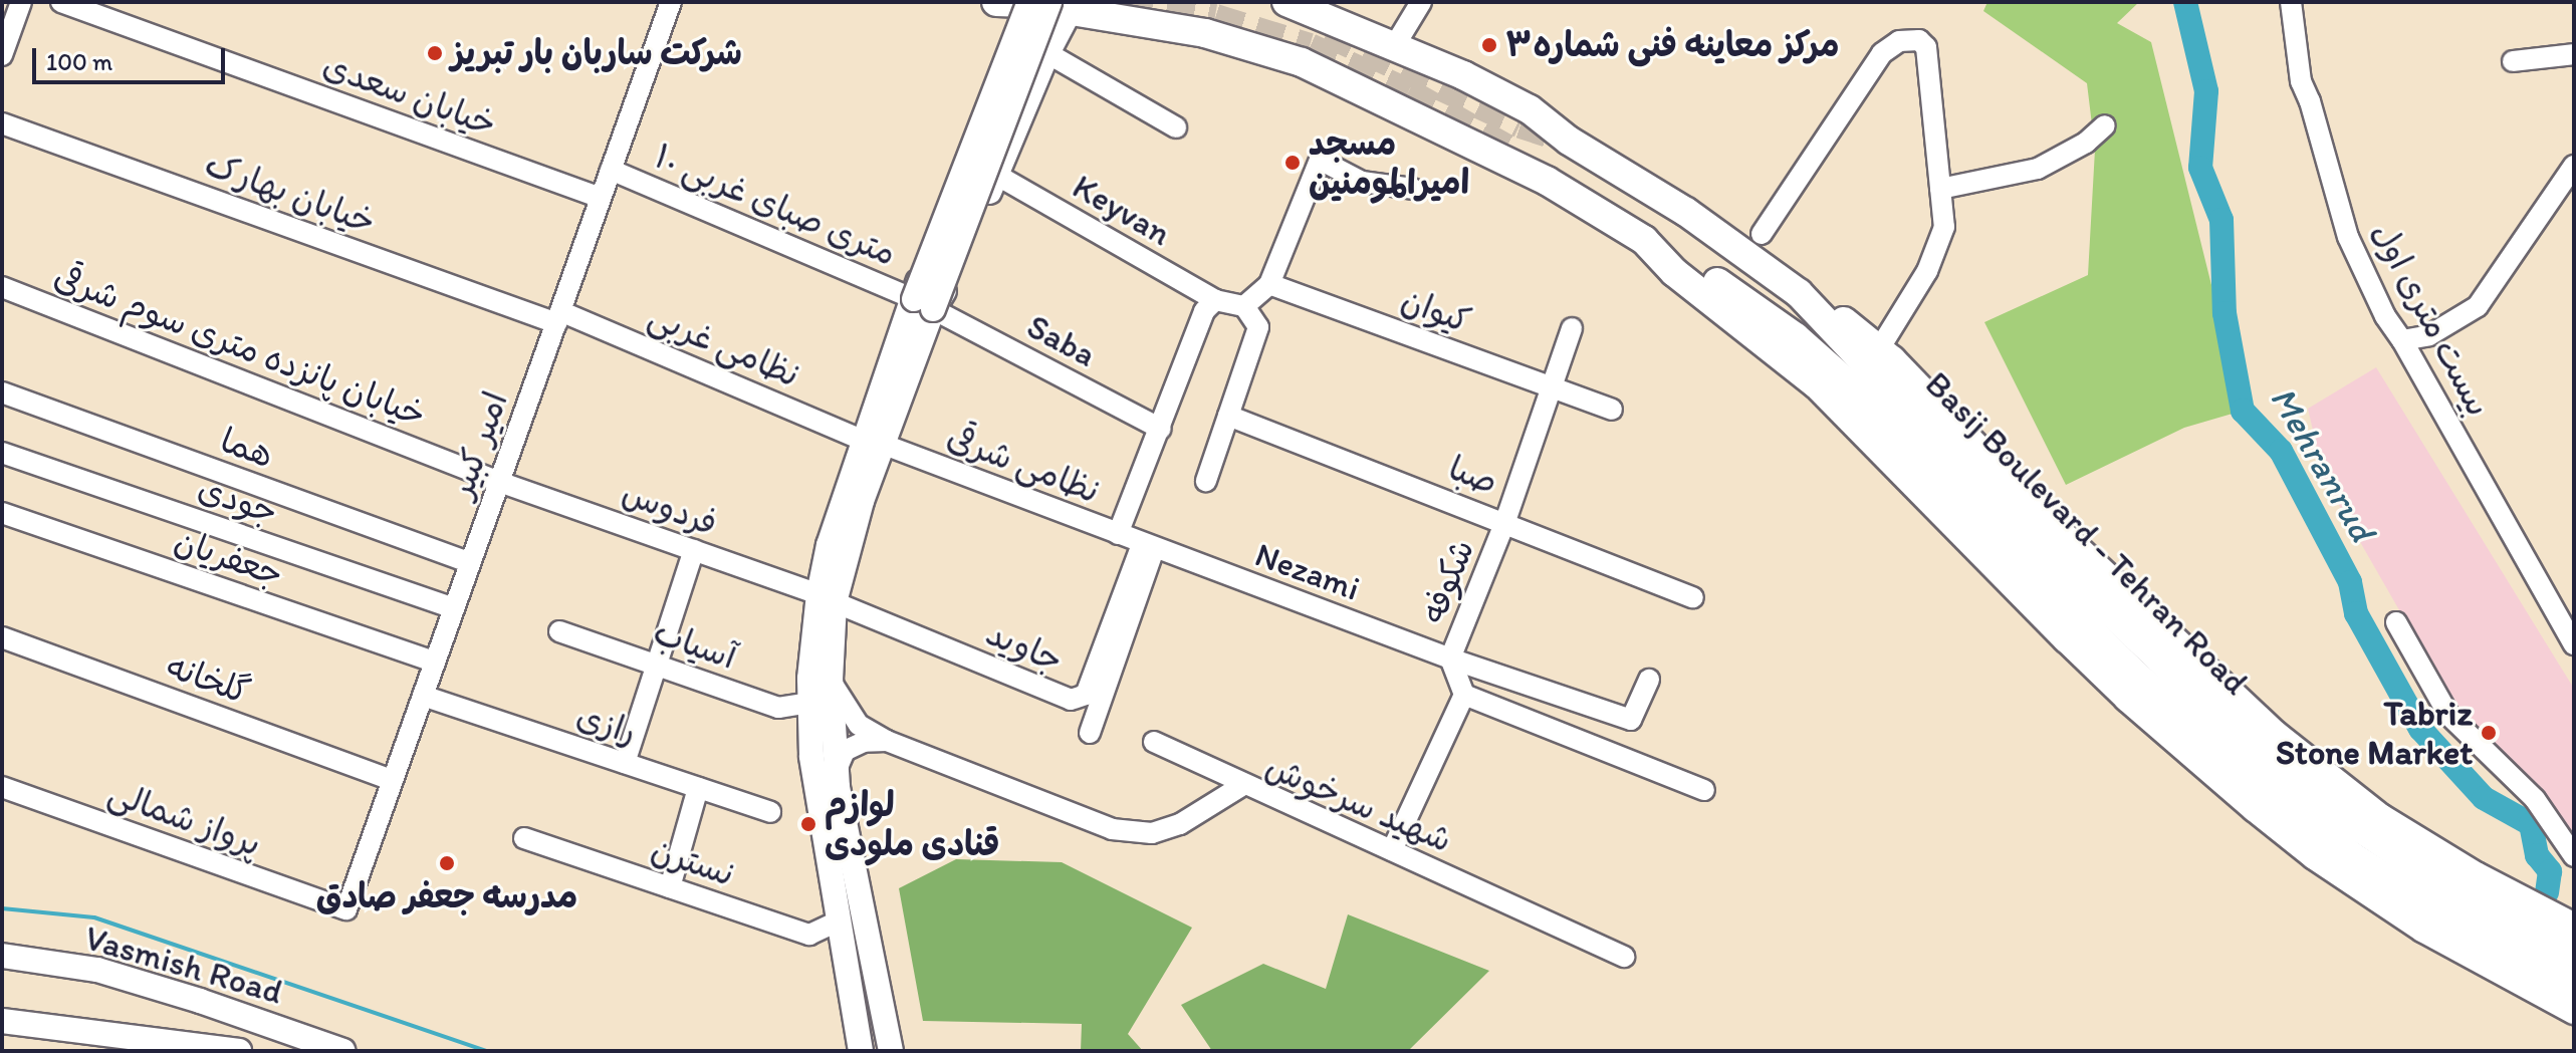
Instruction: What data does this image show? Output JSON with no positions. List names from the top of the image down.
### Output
{
  "streets": {
    "highway": ["Basij Boulevard - Tehran Road"],
    "main road": ["Vasmish Road"],
    "street": [
      "خیابان سعدی",
      "خیابان بهارک",
      "۱۰ متری صبای غربی",
      "Keyvan",
      "کیوان",
      "بیست متری اول",
      "Saba",
      "خیابان پانزده متری سوم شرقی",
      "نظامی غربی",
      "امیر کبیر",
      "هما",
      "نظامی شرقی",
      "صبا",
      "جودی",
      "فردوس",
      "جعفریان",
      "Nezami",
      "شکوفه",
      "آسیاب",
      "جاوید",
      "گلخانه",
      "رازی",
      "شهید سرخوش",
      "پرواز شمالی",
      "نسترن"
    ]
  },
  "crossings": [
    ["خیابان سعدی", "امیر کبیر"],
    ["خیابان بهارک", "نظامی غربی"],
    ["خیابان بهارک", "امیر کبیر"],
    ["۱۰ متری صبای غربی", "Saba"],
    ["۱۰ متری صبای غربی", "امیر کبیر"],
    ["کیوان", "شکوفه"],
    ["خیابان پانزده متری سوم شرقی", "امیر کبیر"],
    ["خیابان پانزده متری سوم شرقی", "فردوس"],
    ["نظامی غربی", "امیر کبیر"],
    ["نظامی غربی", "نظامی شرقی"],
    ["امیر کبیر", "هما"],
    ["امیر کبیر", "جودی"],
    ["امیر کبیر", "فردوس"],
    ["امیر کبیر", "جعفریان"],
    ["امیر کبیر", "گلخانه"],
    ["امیر کبیر", "رازی"],
    ["امیر کبیر", "پرواز شمالی"],
    ["نظامی شرقی", "Nezami"],
    ["نظامی شرقی", "جاوید"],
    ["صبا", "شکوفه"],
    ["فردوس", "جاوید"],
    ["Nezami", "شکوفه"],
    ["Nezami", "جاوید"]
  ],
  "water": ["Mehranrud"],
  "places": [
    "مرکز معاینه فنی شماره۳",
    "شرکت ساربان بار تبریز",
    "مسجد امیرالمومنین",
    "Tabriz Stone Market",
    "لوازم قنادی ملودی",
    "مدرسه جعفر صادق"
  ],
  "scale_bar": "100 m"
}
